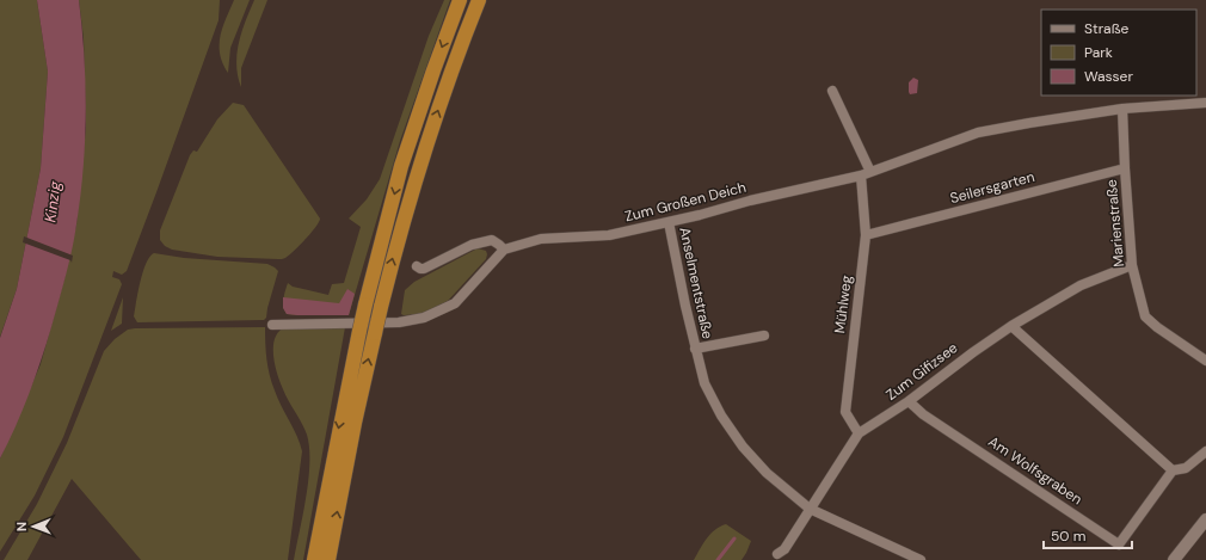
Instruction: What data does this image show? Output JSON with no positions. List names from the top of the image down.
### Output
{
  "streets": {
    "street": [
      "Seilersgarten",
      "Zum Großen Deich",
      "Marienstraße",
      "Anselmentstraße",
      "Mühlweg",
      "Zum Gifizsee",
      "Am Wolfsgraben"
    ]
  },
  "crossings": [
    ["Seilersgarten", "Marienstraße"],
    ["Seilersgarten", "Mühlweg"],
    ["Zum Großen Deich", "Marienstraße"],
    ["Zum Großen Deich", "Anselmentstraße"],
    ["Zum Großen Deich", "Mühlweg"],
    ["Marienstraße", "Zum Gifizsee"],
    ["Anselmentstraße", "Zum Gifizsee"],
    ["Mühlweg", "Zum Gifizsee"],
    ["Zum Gifizsee", "Am Wolfsgraben"]
  ],
  "water": ["Kinzig"],
  "legend": ["Straße", "Park", "Wasser"],
  "scale_bar": "50 m",
  "north": "left"
}
